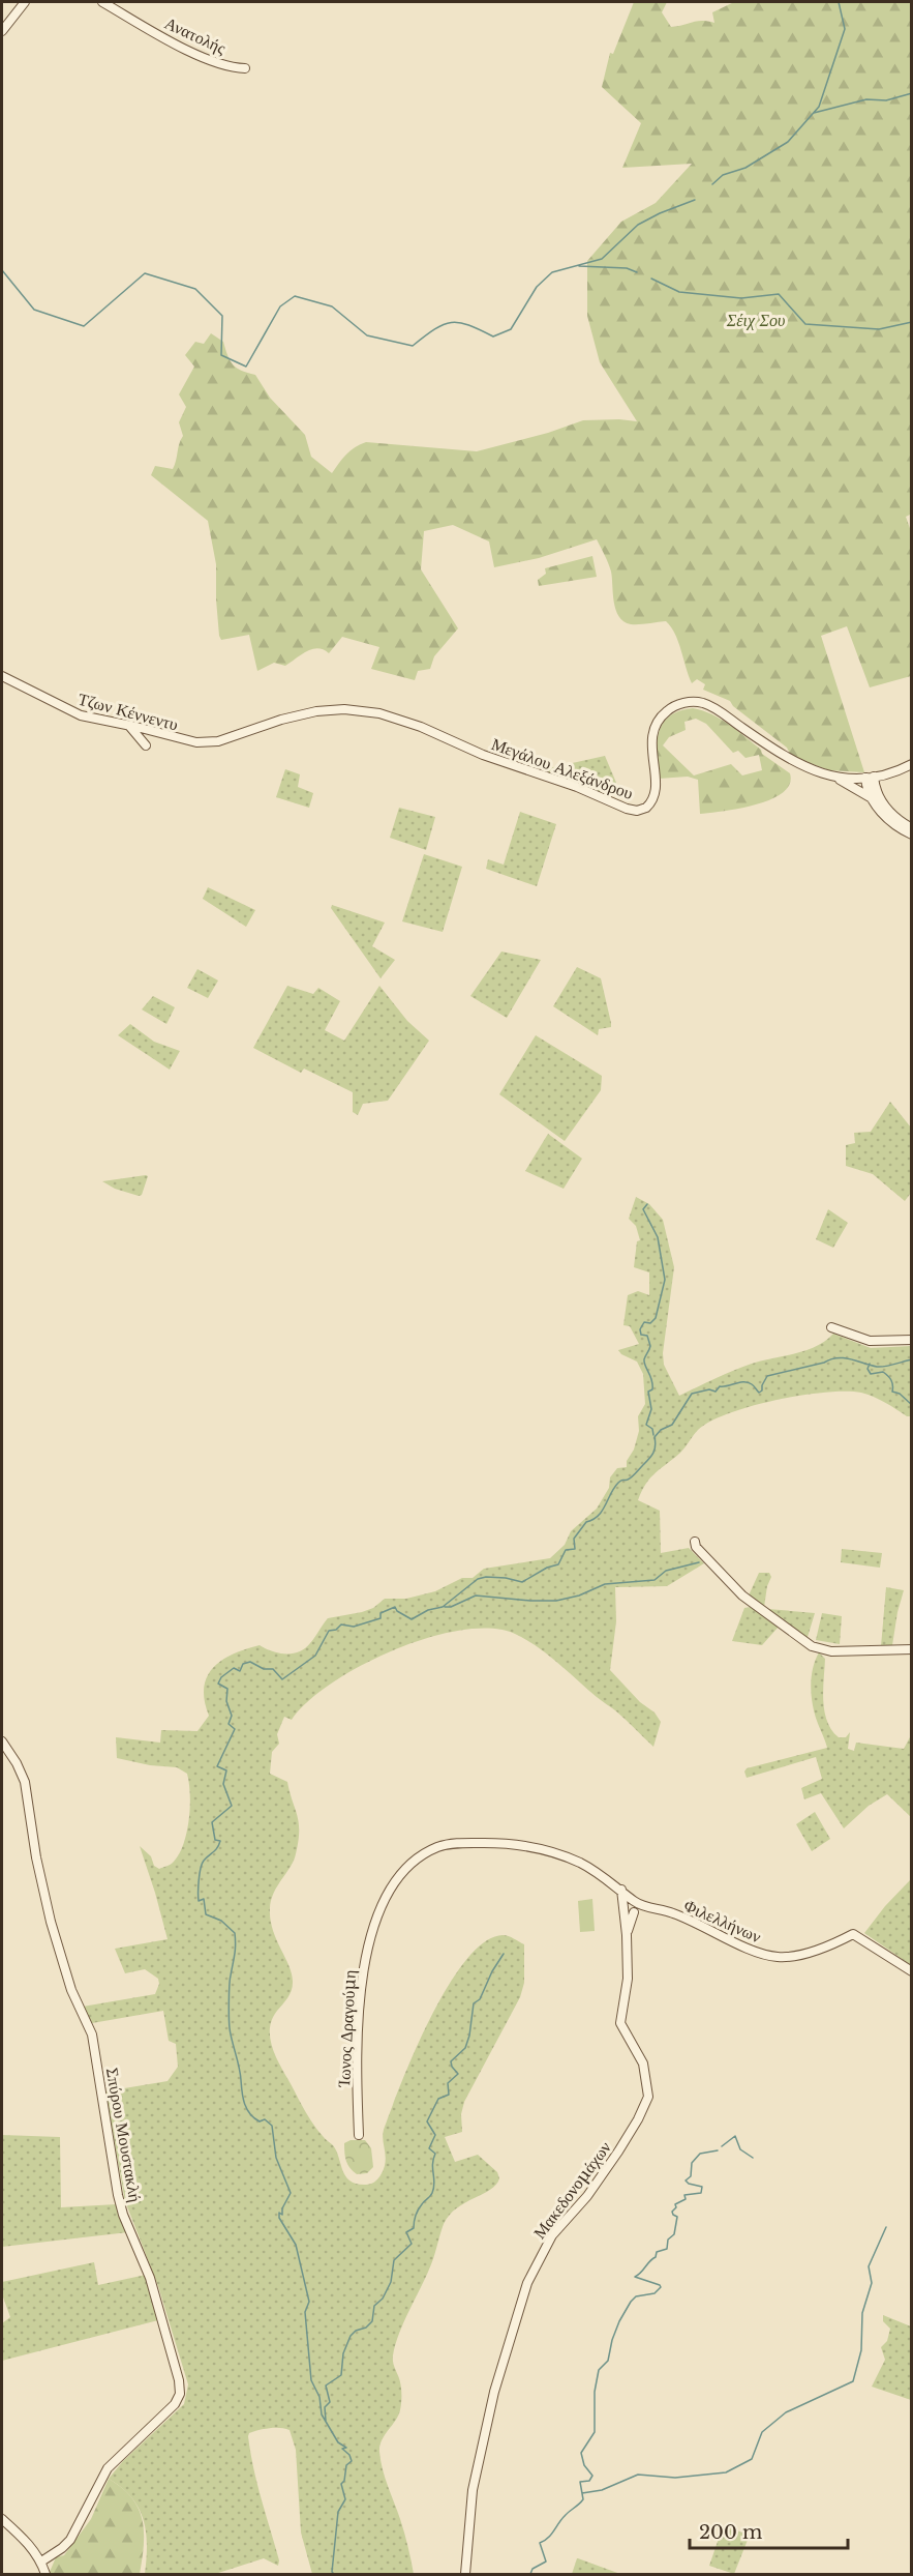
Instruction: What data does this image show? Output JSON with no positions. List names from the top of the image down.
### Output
{
  "streets": {
    "street": [
      "Ανατολής",
      "Τζων Κέννεντυ",
      "Μεγάλου Αλεξάνδρου",
      "Φιλελλήνων",
      "Ίωνος Δραγούμη",
      "Σπύρου Μουστακλή",
      "Μακεδονομάχων"
    ]
  },
  "crossings": [
    ["Τζων Κέννεντυ", "Μεγάλου Αλεξάνδρου"],
    ["Φιλελλήνων", "Ίωνος Δραγούμη"],
    ["Φιλελλήνων", "Μακεδονομάχων"],
    ["Ίωνος Δραγούμη", "Μακεδονομάχων"]
  ],
  "parks": ["Σέιχ Σου"],
  "scale_bar": "200 m"
}
